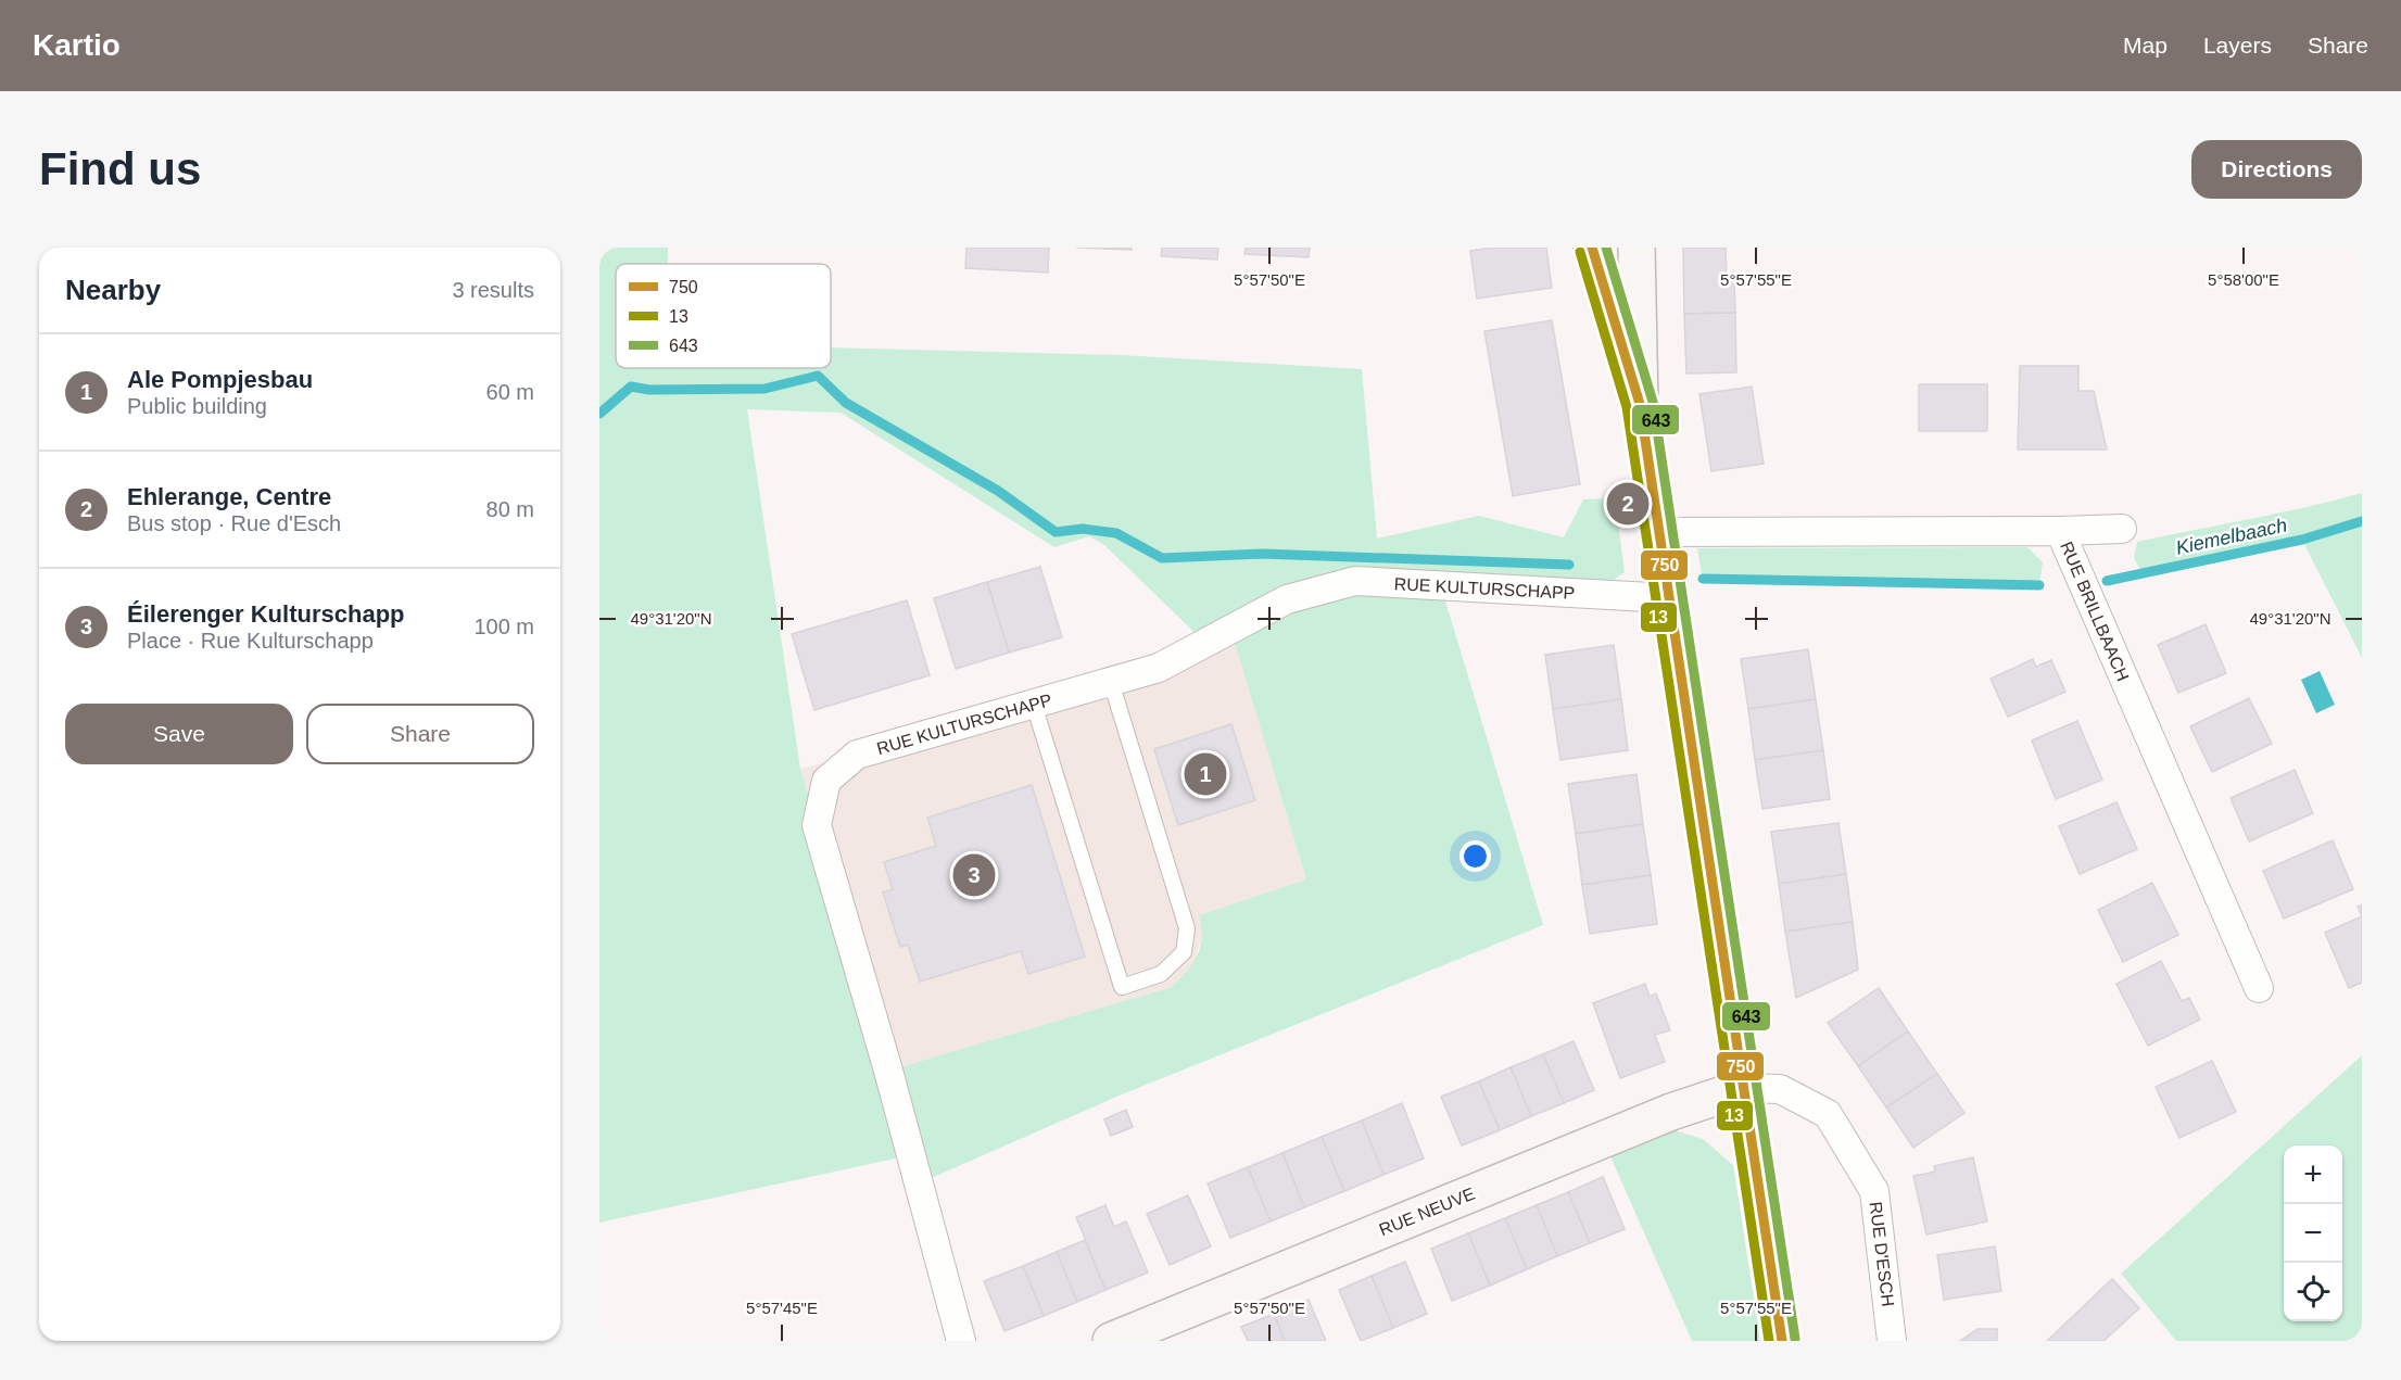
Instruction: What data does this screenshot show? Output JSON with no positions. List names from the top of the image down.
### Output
{
  "streets": {
    "main road": ["RUE NEUVE"],
    "street": ["RUE KULTURSCHAPP", "RUE BRILLBAACH", "RUE D'ESCH"]
  },
  "crossings": [
    ["RUE NEUVE", "RUE D'ESCH"]
  ],
  "water": ["Kiemelbaach"],
  "lines": ["transit line 750", "transit line 643", "transit line 13"],
  "legend": ["750", "13", "643"],
  "page": {
    "header": "Kartio",
    "nav": ["Map", "Layers", "Share"],
    "buttons": [
      "Directions",
      ["Save", "Share"]
    ],
    "title": "Find us",
    "heading": ["Nearby", "3 results"],
    "list": [
      {
        "mark": "1",
        "name": "Ale Pompjesbau",
        "note": "Public building",
        "value": "60 m"
      },
      {
        "mark": "2",
        "name": "Ehlerange, Centre",
        "note": "Bus stop · Rue d'Esch",
        "value": "80 m"
      },
      {
        "mark": "3",
        "name": "Éilerenger Kulturschapp",
        "note": "Place · Rue Kulturschapp",
        "value": "100 m"
      }
    ],
    "pins": ["2", "1", "3"],
    "map_buttons": ["+", "−"]
  },
  "coordinates": [
    "5°57'50\"E",
    "5°57'55\"E",
    "5°58'00\"E",
    "49°31'20\"N",
    "5°57'45\"E"
  ]
}
